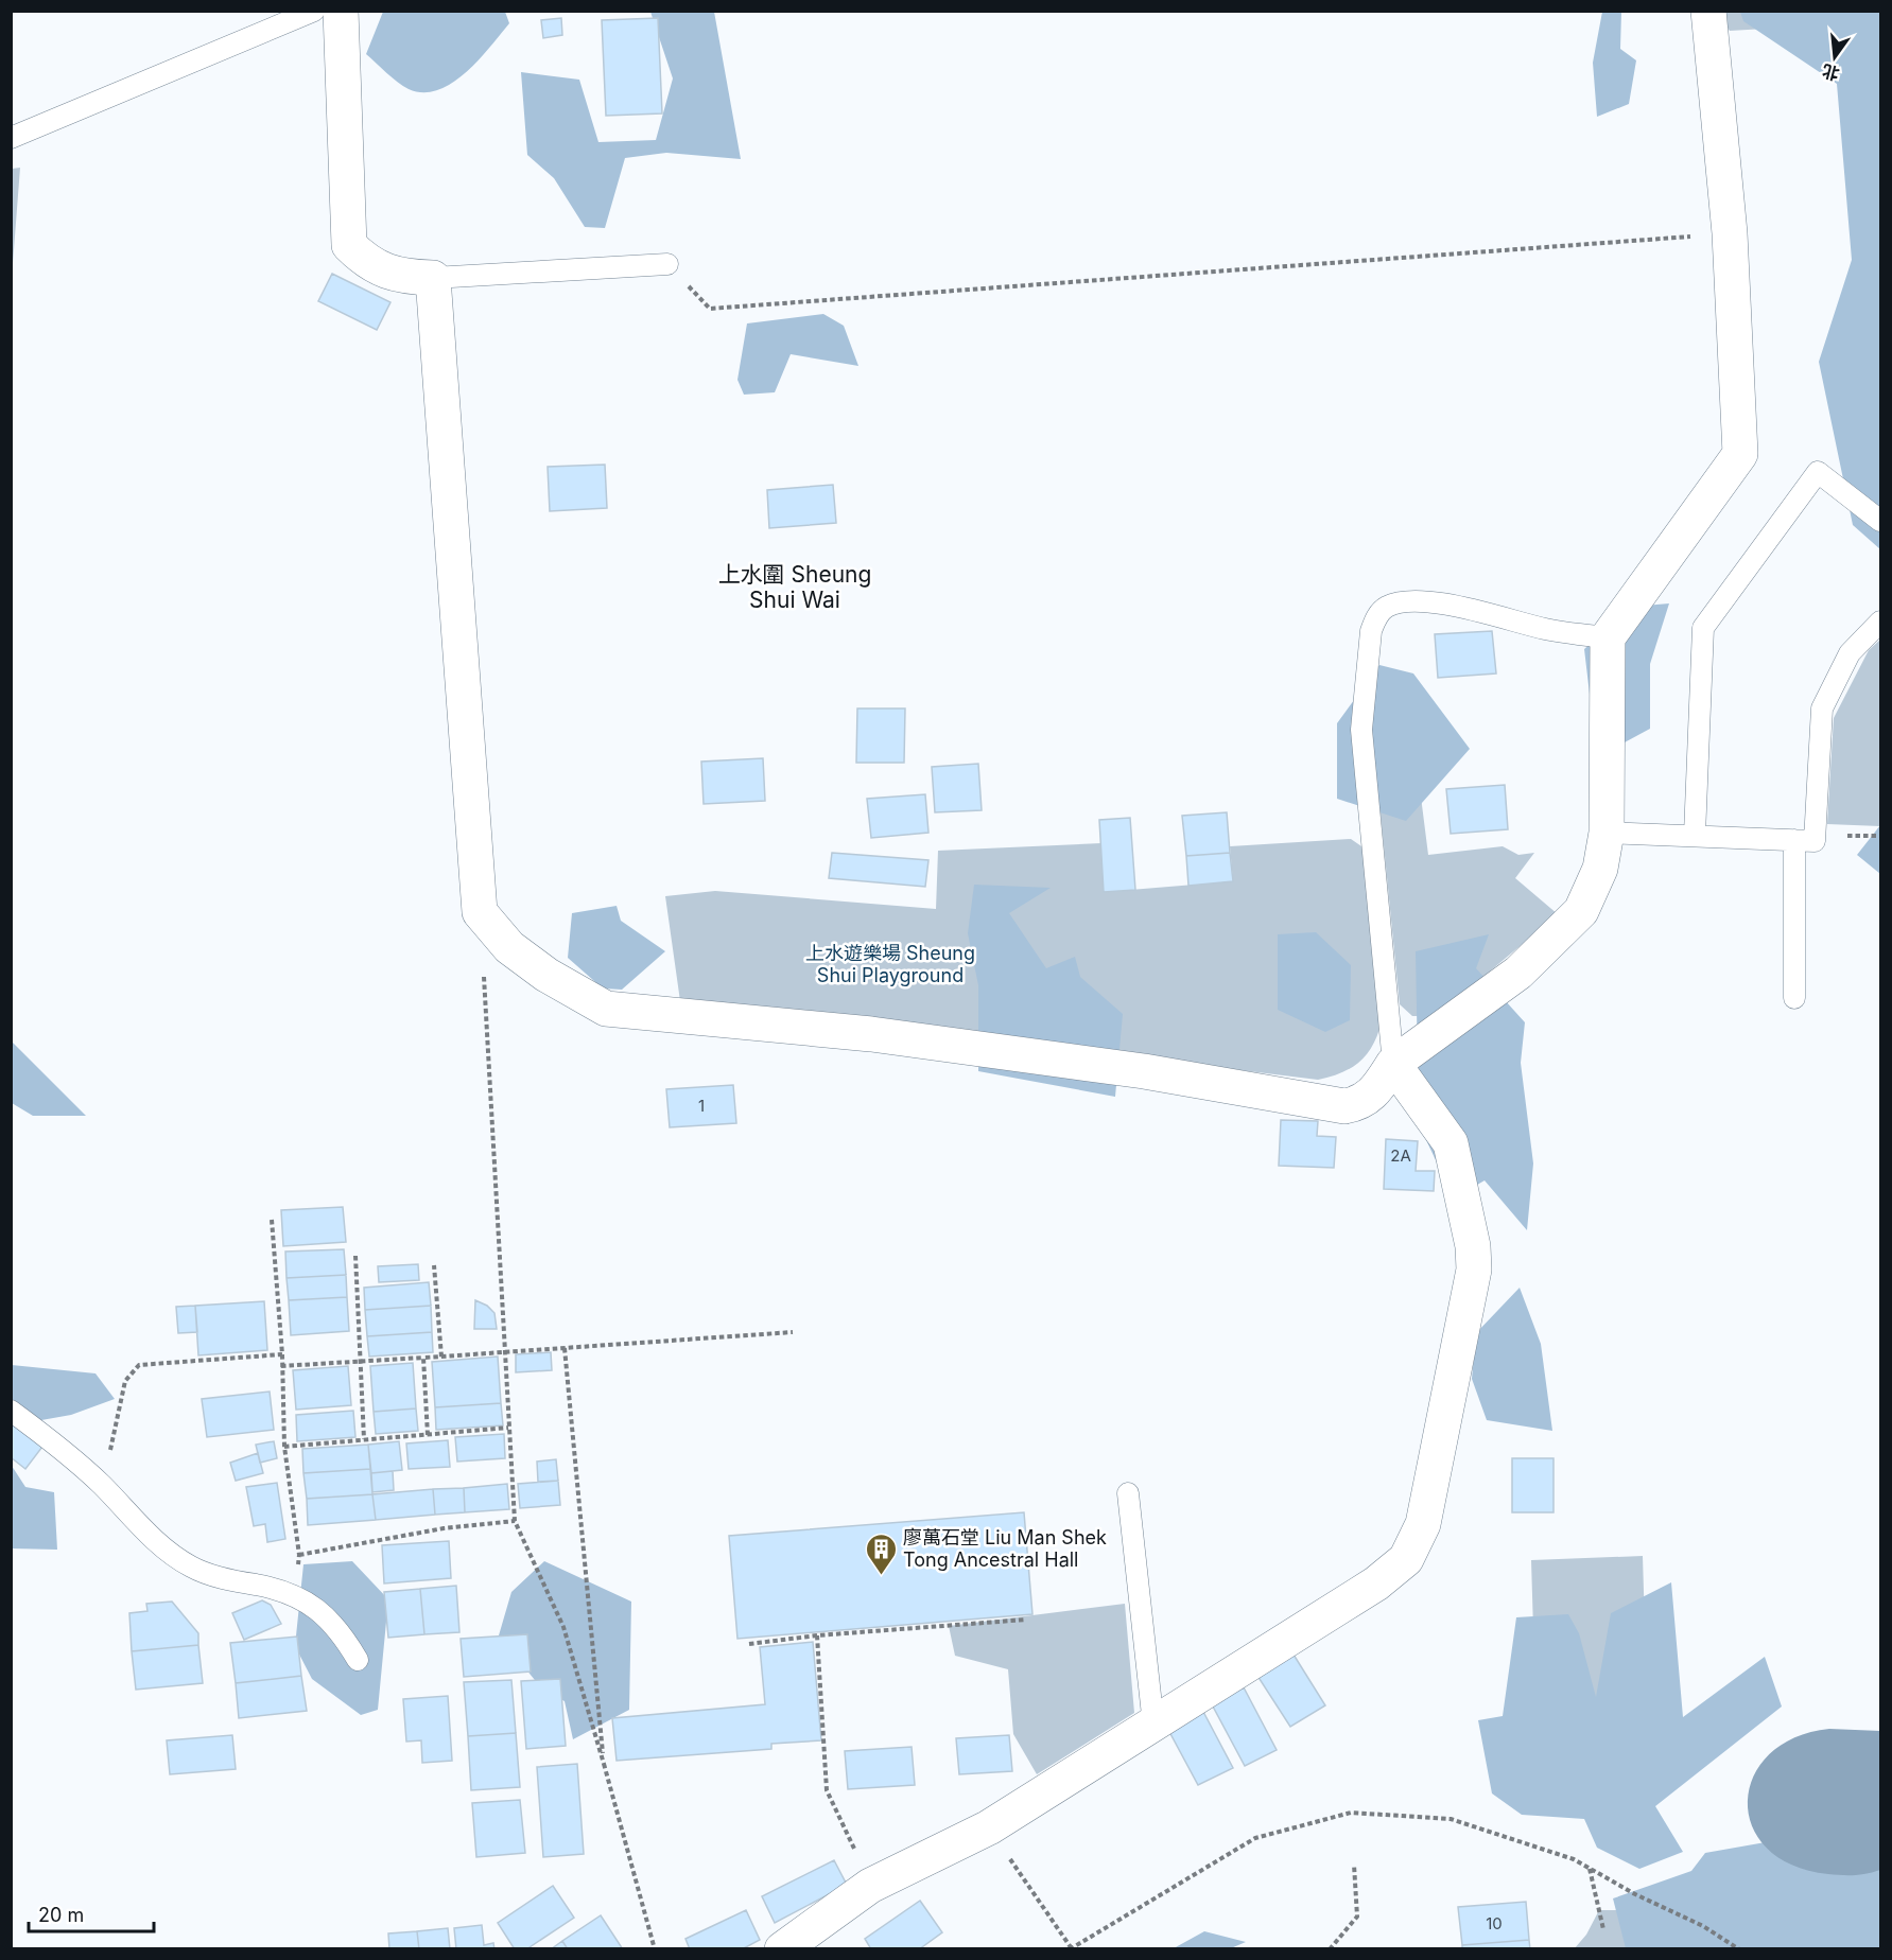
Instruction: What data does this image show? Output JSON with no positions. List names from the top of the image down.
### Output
{
  "districts": ["上水圍 Sheung Shui Wai"],
  "parks": ["上水遊樂場 Sheung Shui Playground"],
  "places": {
    "building": ["廖萬石堂 Liu Man Shek Tong Ancestral Hall"]
  },
  "house_numbers": ["1", "2A", "10"],
  "scale_bar": "20 m",
  "north": "bottom"
}
